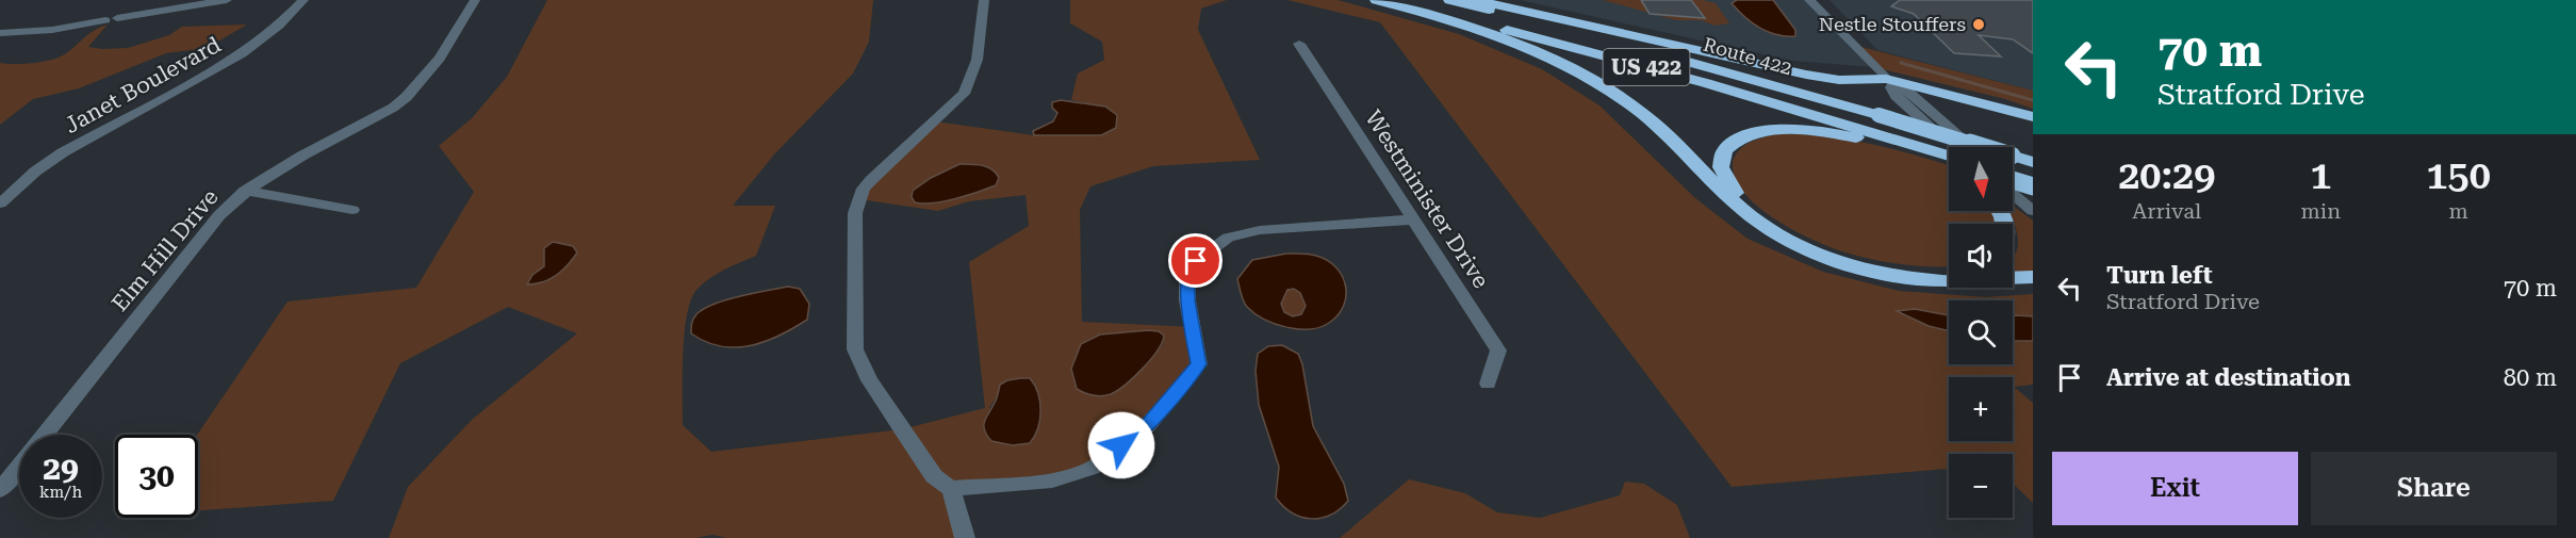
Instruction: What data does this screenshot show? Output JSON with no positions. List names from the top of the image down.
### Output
{
  "streets": {
    "highway": ["Route 422", "US 422"],
    "street": ["Janet Boulevard", "Westminister Drive", "Elm Hill Drive"]
  },
  "places": ["Nestle Stouffers"],
  "north": "bottom",
  "page": {
    "turn": ["70 m", "Stratford Drive"],
    "eta": [
      "20:29",
      "Arrival",
      "1",
      "min",
      "150",
      "m"
    ],
    "map_buttons": ["+", "−"],
    "list": [
      {
        "name": "Turn left",
        "note": "Stratford Drive",
        "value": "70 m"
      },
      {
        "name": "Arrive at destination",
        "value": "80 m"
      }
    ],
    "speed": "29 km/h",
    "limit": "30",
    "buttons": ["Exit", "Share"]
  }
}
